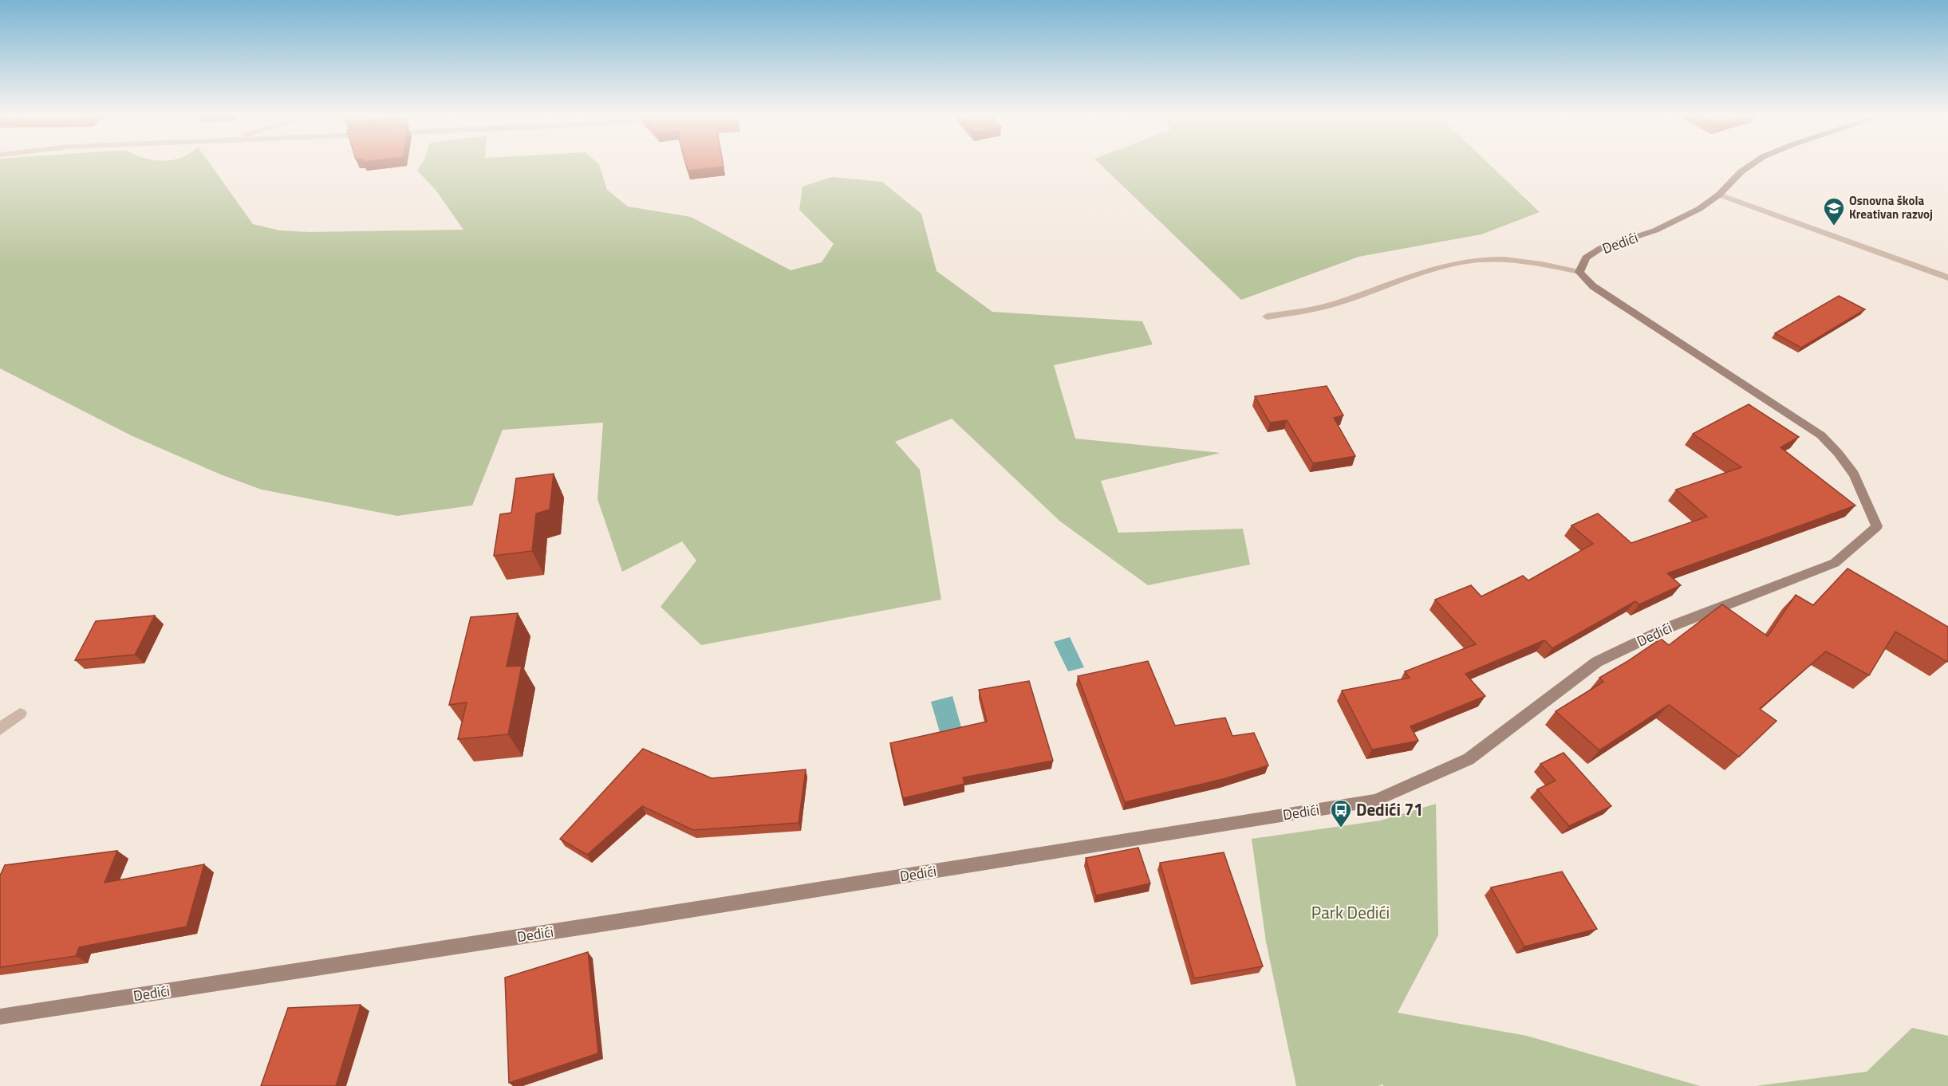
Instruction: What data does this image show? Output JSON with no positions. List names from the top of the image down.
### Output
{
  "streets": {
    "street": ["Dedići"]
  },
  "parks": ["Park Dedići"],
  "places": {
    "school or university": ["Osnovna škola Kreativan razvoj"],
    "bus stop": ["Dedići 71"]
  }
}
